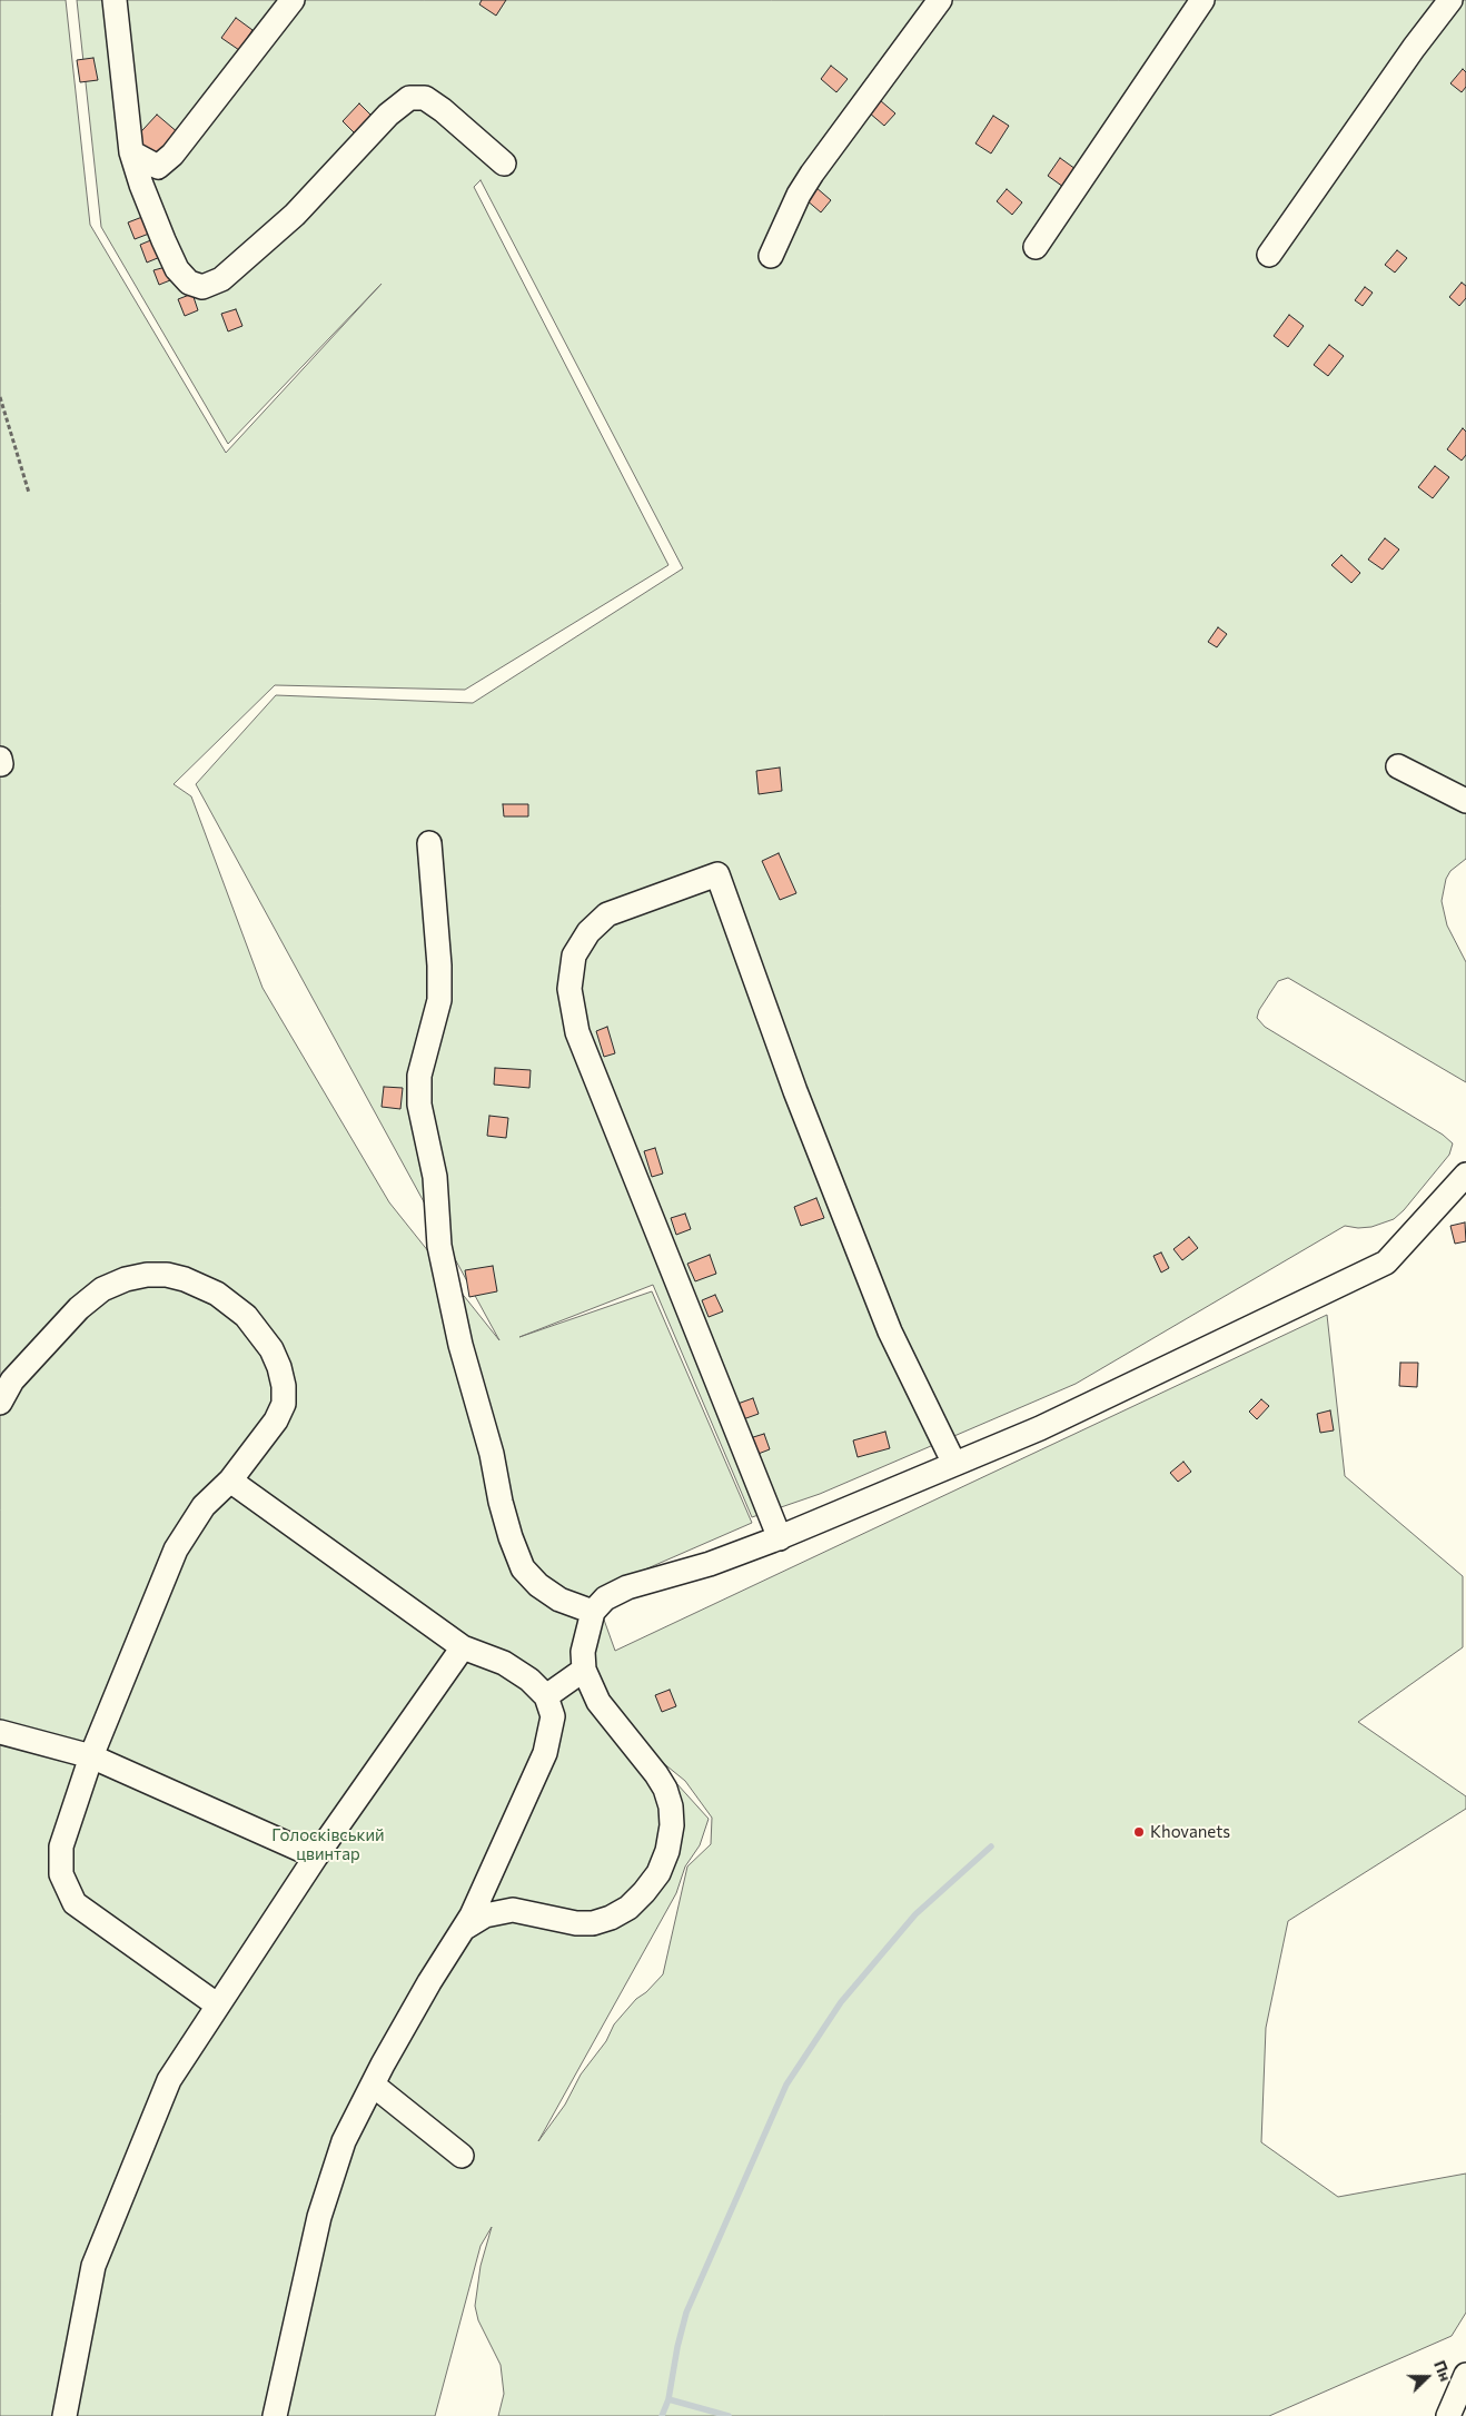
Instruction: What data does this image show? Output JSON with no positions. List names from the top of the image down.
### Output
{
  "parks": ["Голосківський цвинтар"],
  "places": ["Khovanets"],
  "north": "right"
}
